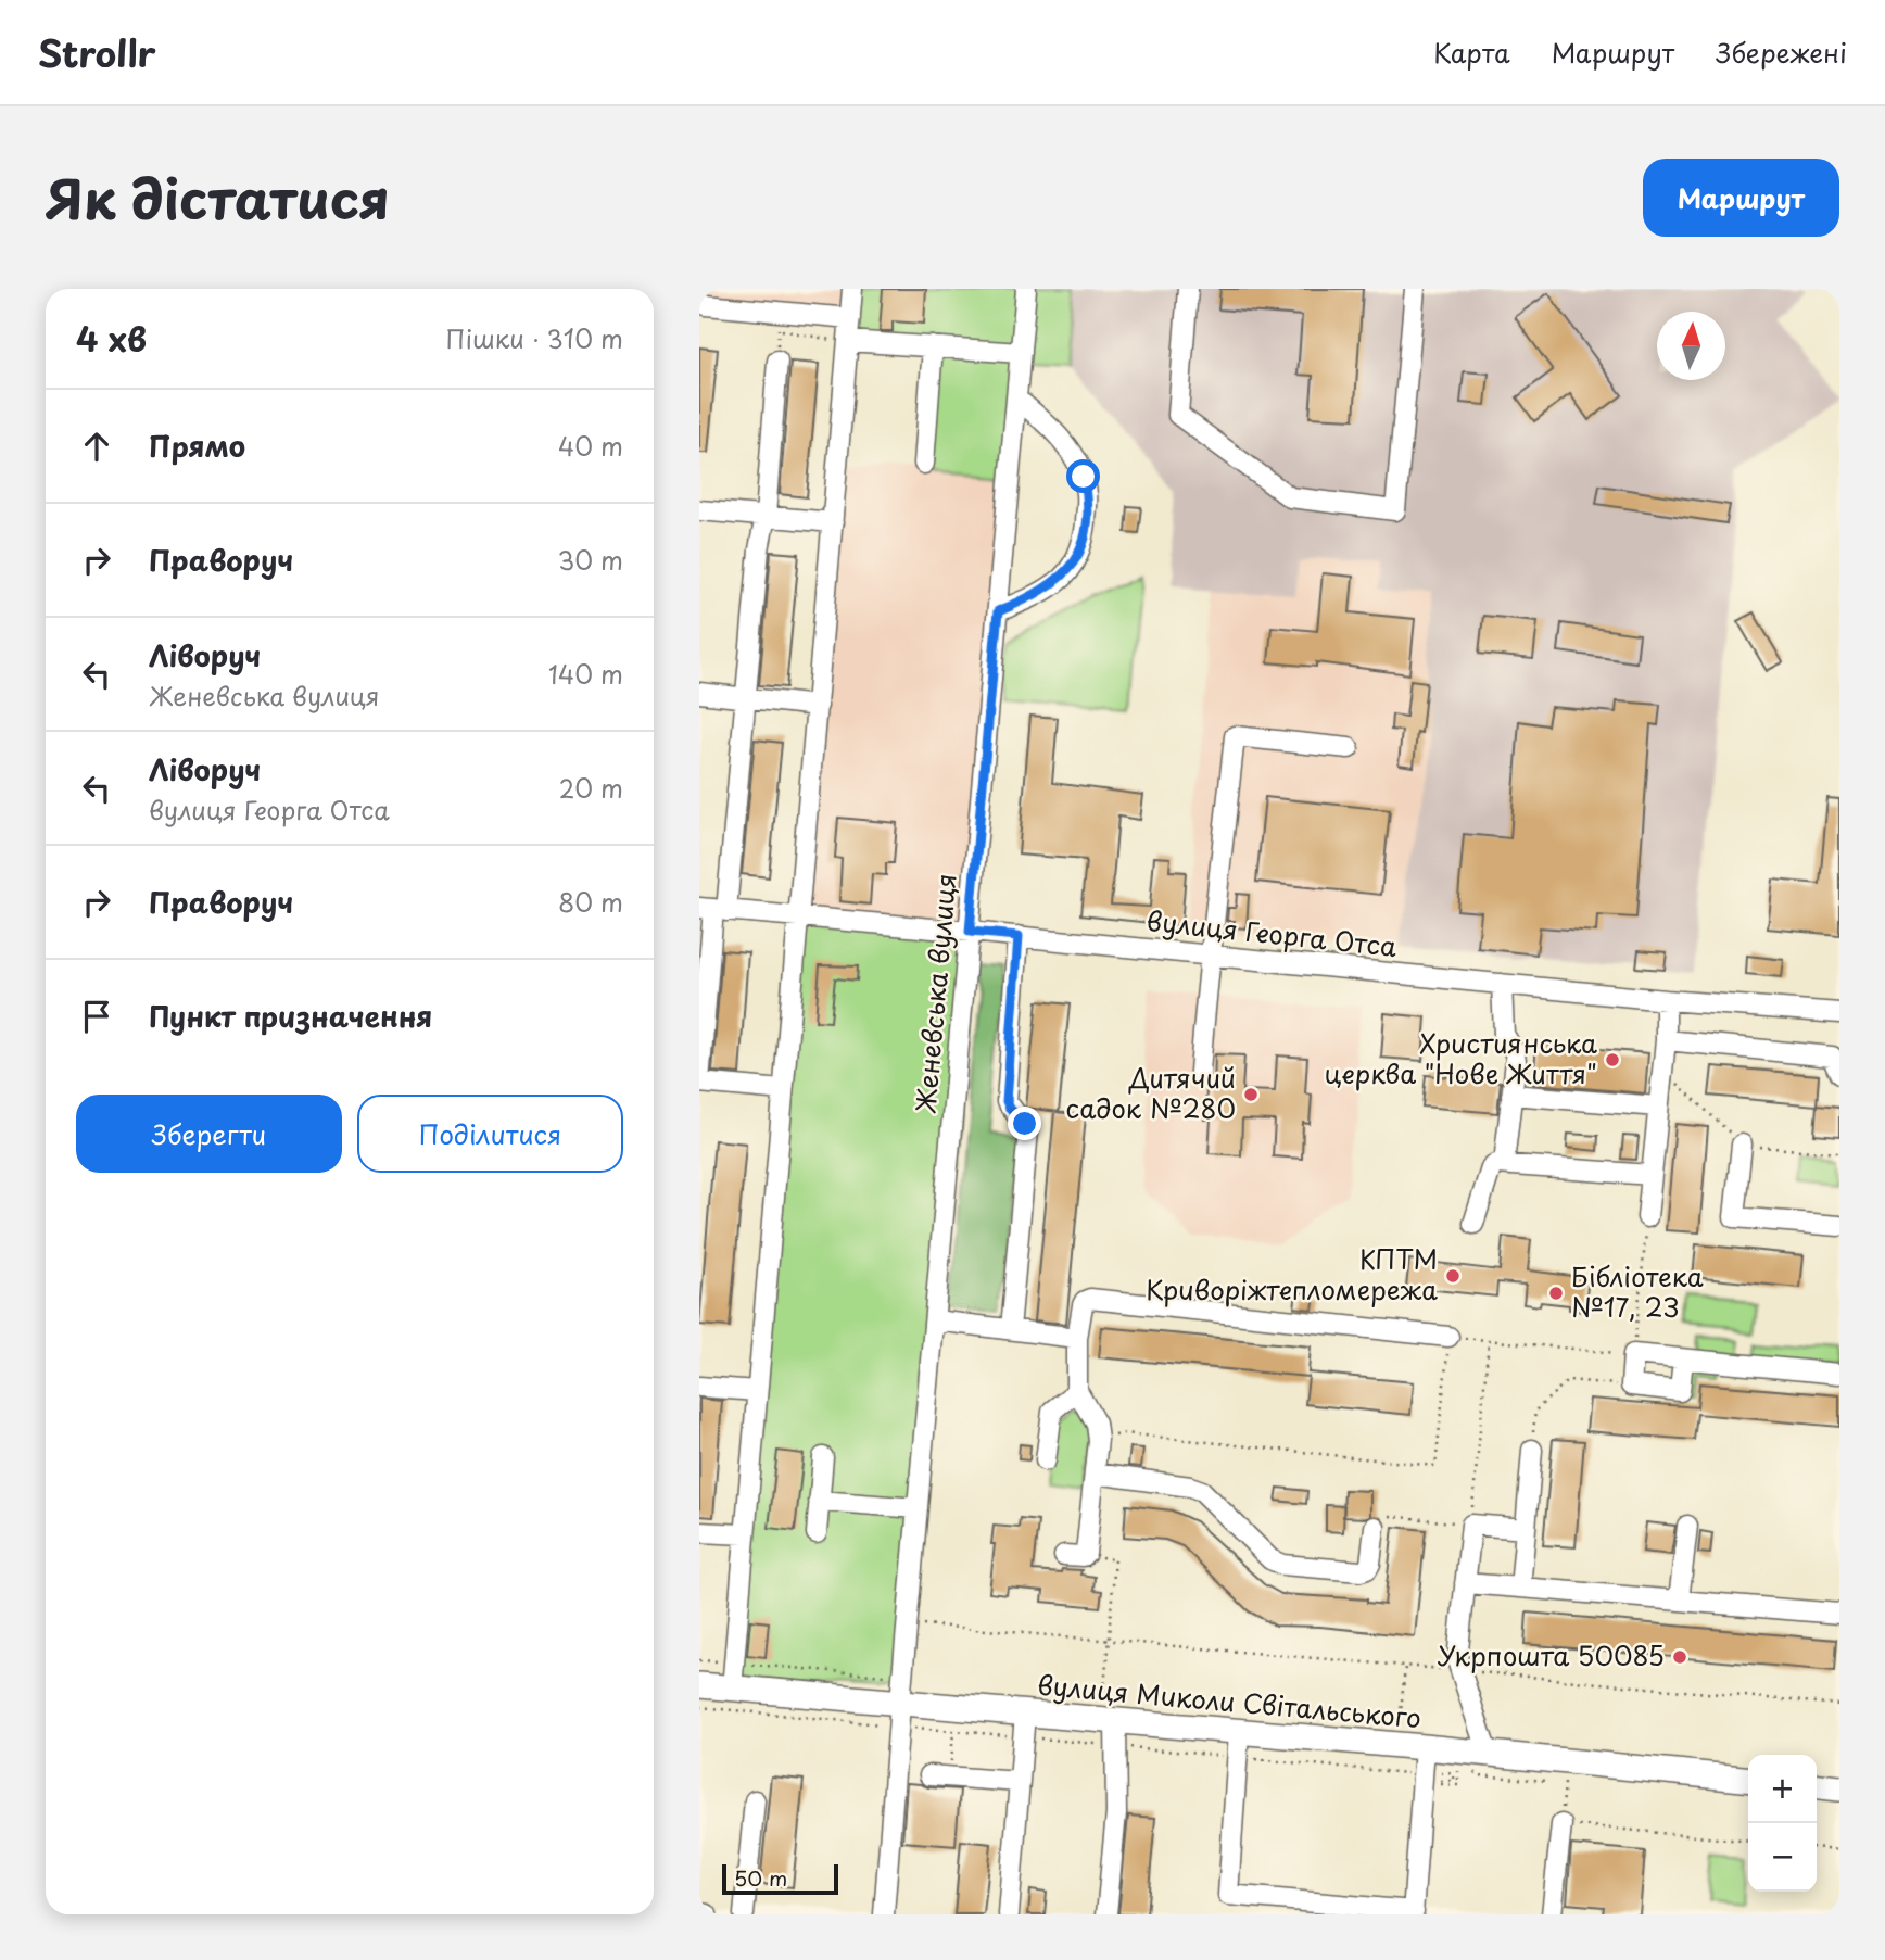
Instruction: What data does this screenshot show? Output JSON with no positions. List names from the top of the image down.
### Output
{
  "streets": {
    "main road": ["вулиця Миколи Світальського"],
    "street": ["вулиця Георга Отса", "Женевська вулиця"]
  },
  "crossings": [
    ["вулиця Георга Отса", "Женевська вулиця"],
    ["Женевська вулиця", "вулиця Миколи Світальського"]
  ],
  "places": [
    "Християнська церква \"Нове Життя\"",
    "Дитячий садок №280",
    "КПТМ Криворіжтепломережа",
    "Бібліотека №17, 23",
    "Укрпошта 50085"
  ],
  "scale_bar": "50 m",
  "north": "top",
  "page": {
    "header": "Strollr",
    "nav": ["Карта", "Маршрут", "Збережені"],
    "title": "Як дістатися",
    "buttons": [
      "Маршрут",
      ["Зберегти", "Поділитися"]
    ],
    "heading": ["4 хв", "Пішки · 310 m"],
    "list": [
      ["Прямо", "40 m"],
      ["Праворуч", "30 m"],
      ["Ліворуч", "Женевська вулиця", "140 m"],
      ["Ліворуч", "вулиця Георга Отса", "20 m"],
      ["Праворуч", "80 m"],
      "Пункт призначення"
    ],
    "map_buttons": ["+", "−"],
    "scale": "50 m"
  }
}
